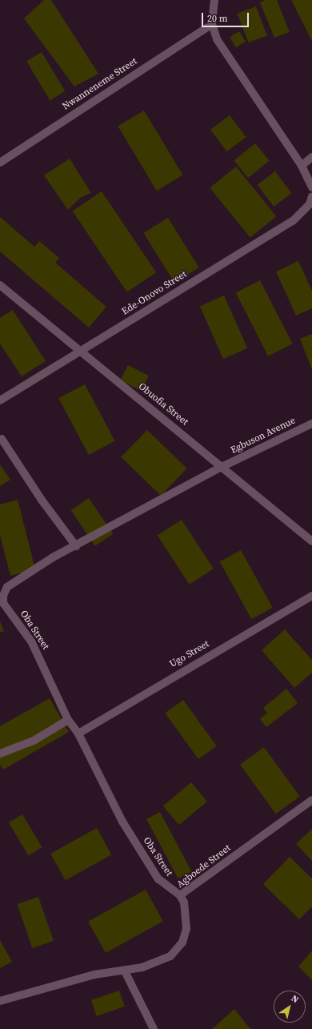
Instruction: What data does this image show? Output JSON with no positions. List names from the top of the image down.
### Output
{
  "streets": {
    "street": [
      "Nwanneneme Street",
      "Ede-Onovo Street",
      "Obuofia Street",
      "Egbuson Avenue",
      "Oba Street",
      "Ugo Street",
      "Agboede Street"
    ]
  },
  "crossings": [
    ["Ede-Onovo Street", "Obuofia Street"],
    ["Obuofia Street", "Egbuson Avenue"],
    ["Obuofia Street", "Oba Street"],
    ["Egbuson Avenue", "Oba Street"],
    ["Oba Street", "Ugo Street"],
    ["Oba Street", "Agboede Street"]
  ],
  "scale_bar": "20 m",
  "north": "top right"
}
